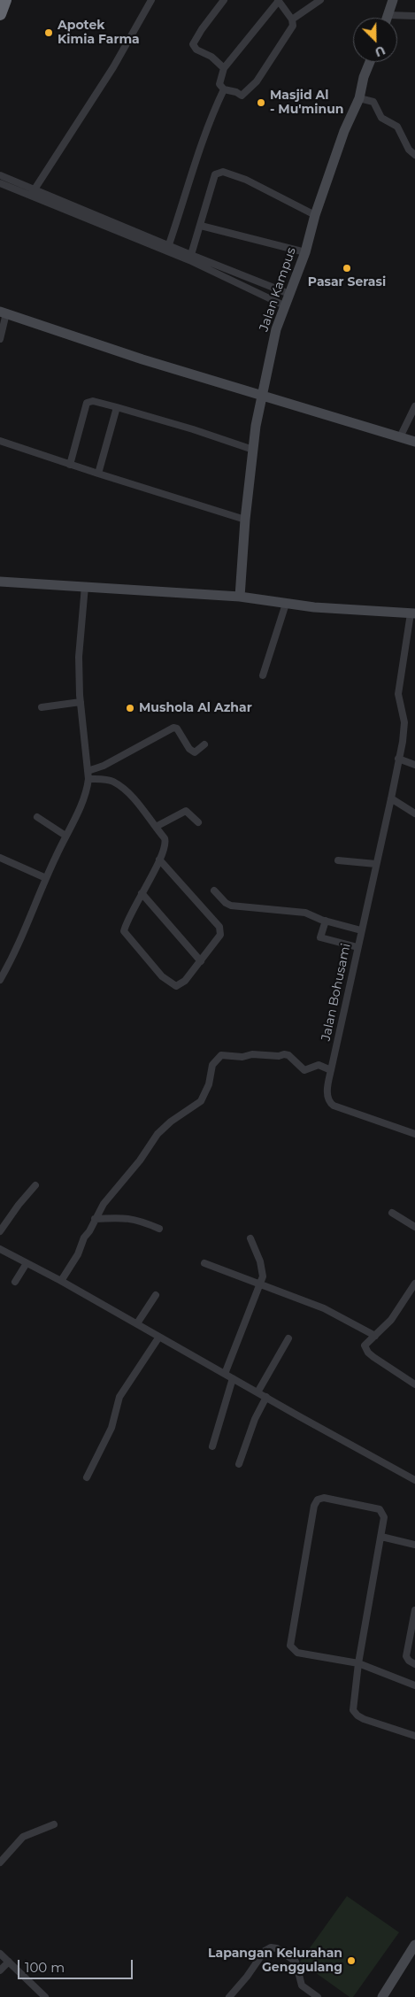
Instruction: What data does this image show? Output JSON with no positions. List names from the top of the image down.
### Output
{
  "streets": {
    "street": ["Jalan Kampus", "Jalan Bohusami"]
  },
  "places": [
    "Apotek Kimia Farma",
    "Masjid Al - Mu'minun",
    "Pasar Serasi",
    "Mushola Al Azhar",
    "Lapangan Kelurahan Genggulang"
  ],
  "scale_bar": "100 m",
  "north": "bottom right"
}
